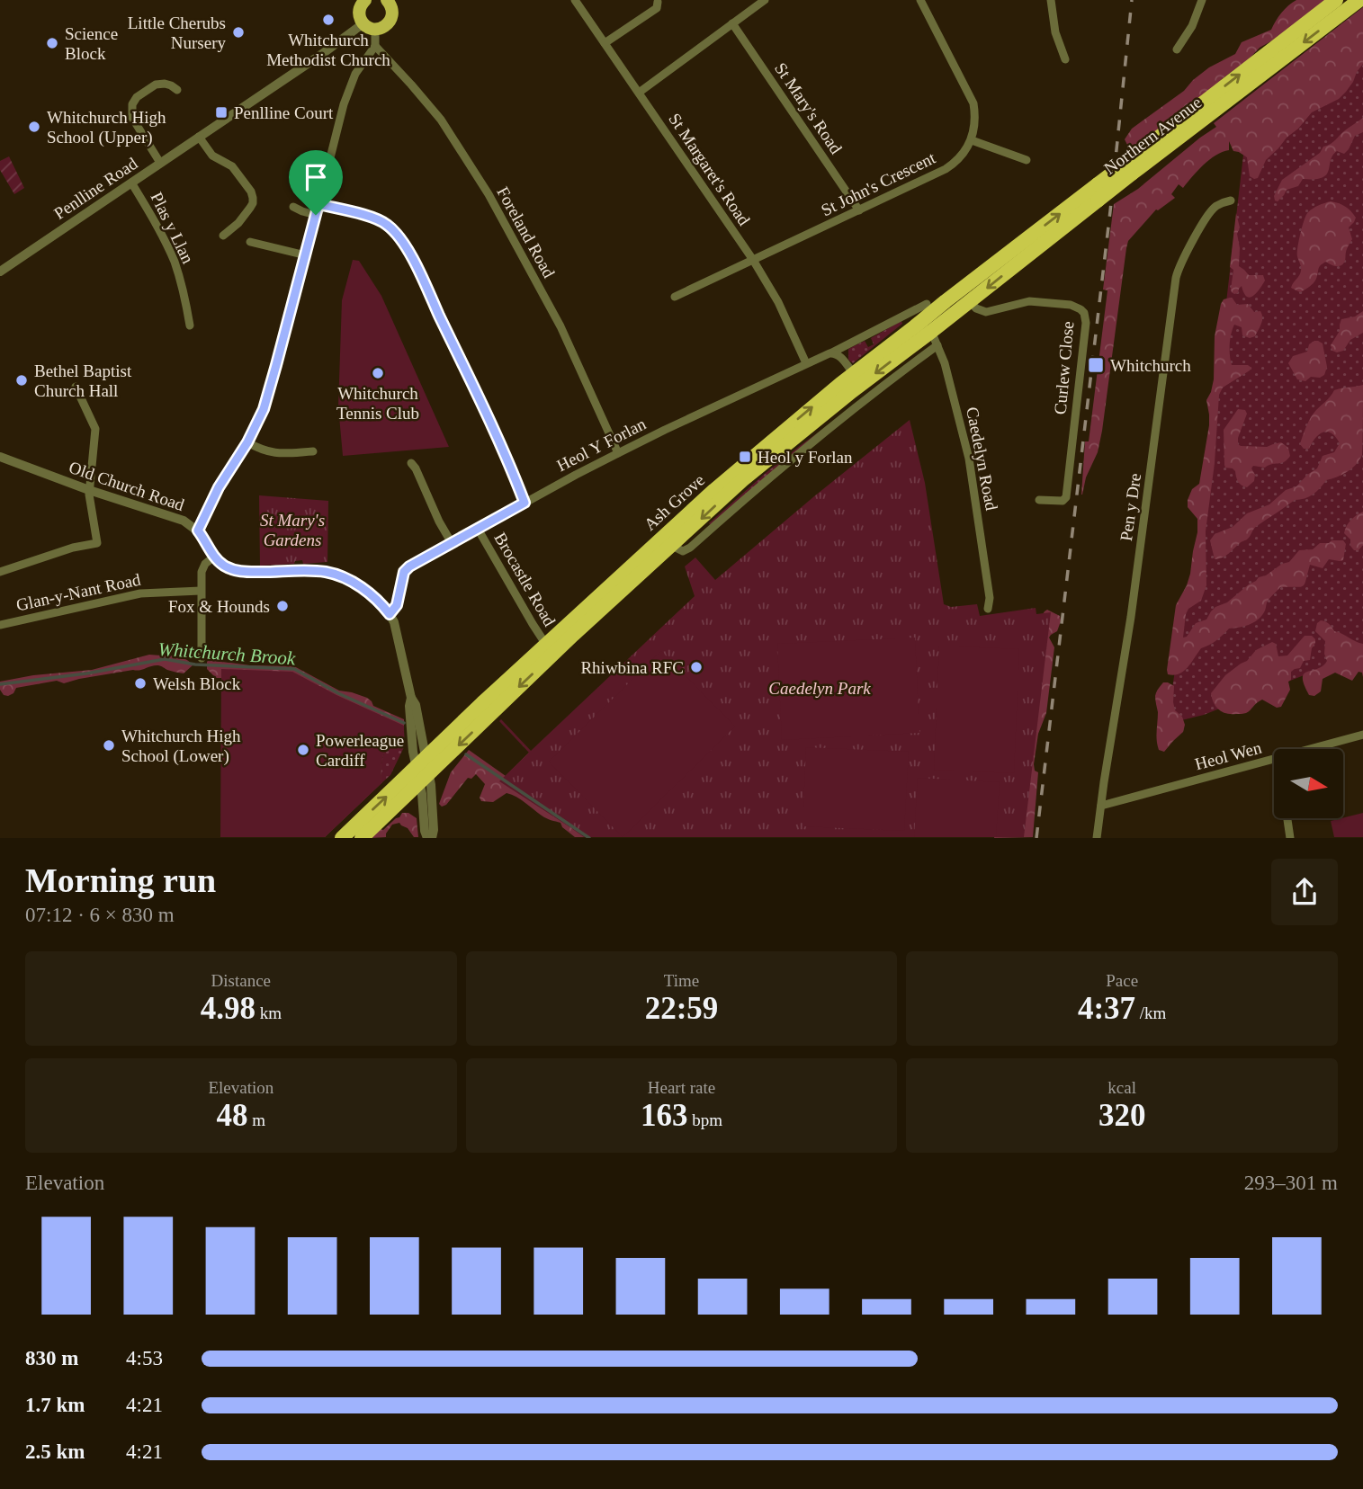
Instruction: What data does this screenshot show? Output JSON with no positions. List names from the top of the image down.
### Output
{
  "streets": {
    "highway": ["Northern Avenue", "Ash Grove"],
    "street": [
      "St Mary's Road",
      "St Margaret's Road",
      "St John's Crescent",
      "Penlline Road",
      "Plas y Llan",
      "Foreland Road",
      "Curlew Close",
      "Heol Y Forlan",
      "Caedelyn Road",
      "Old Church Road",
      "Pen y Dre",
      "Brocastle Road",
      "Glan-y-Nant Road",
      "Heol Wen"
    ]
  },
  "crossings": [
    ["St Mary's Road", "St John's Crescent"],
    ["Northern Avenue", "Curlew Close"],
    ["Northern Avenue", "Ash Grove"],
    ["St Margaret's Road", "St John's Crescent"],
    ["St Margaret's Road", "Heol Y Forlan"],
    ["Penlline Road", "Plas y Llan"],
    ["Foreland Road", "Heol Y Forlan"],
    ["Curlew Close", "Ash Grove"],
    ["Heol Y Forlan", "Brocastle Road"],
    ["Caedelyn Road", "Ash Grove"],
    ["Ash Grove", "Brocastle Road"],
    ["Pen y Dre", "Heol Wen"]
  ],
  "water": ["Whitchurch Brook"],
  "parks": ["St Mary's Gardens", "Caedelyn Park"],
  "places": {
    "other": [
      "Whitchurch Methodist Church",
      "Little Cherubs Nursery",
      "Science Block",
      "Whitchurch High School (Upper)",
      "Whitchurch Tennis Club",
      "Bethel Baptist Church Hall",
      "Fox & Hounds",
      "Rhiwbina RFC",
      "Welsh Block",
      "Whitchurch High School (Lower)",
      "Powerleague Cardiff"
    ],
    "transit": ["Penlline Court", "Whitchurch", "Heol y Forlan"]
  },
  "north": "right",
  "page": {
    "heading": ["Morning run", "07:12 · 6 × 830 m"],
    "stats": [
      ["Distance", "4.98 km"],
      ["Time", "22:59"],
      ["Pace", "4:37 /km"],
      ["Elevation", "48 m"],
      ["Heart rate", "163 bpm"],
      ["kcal", "320"]
    ],
    "chart": ["Elevation", "293–301 m"],
    "list": [
      {
        "name": "830 m",
        "note": "4:53"
      },
      {
        "name": "1.7 km",
        "note": "4:21"
      },
      {
        "name": "2.5 km",
        "note": "4:21"
      }
    ]
  }
}
